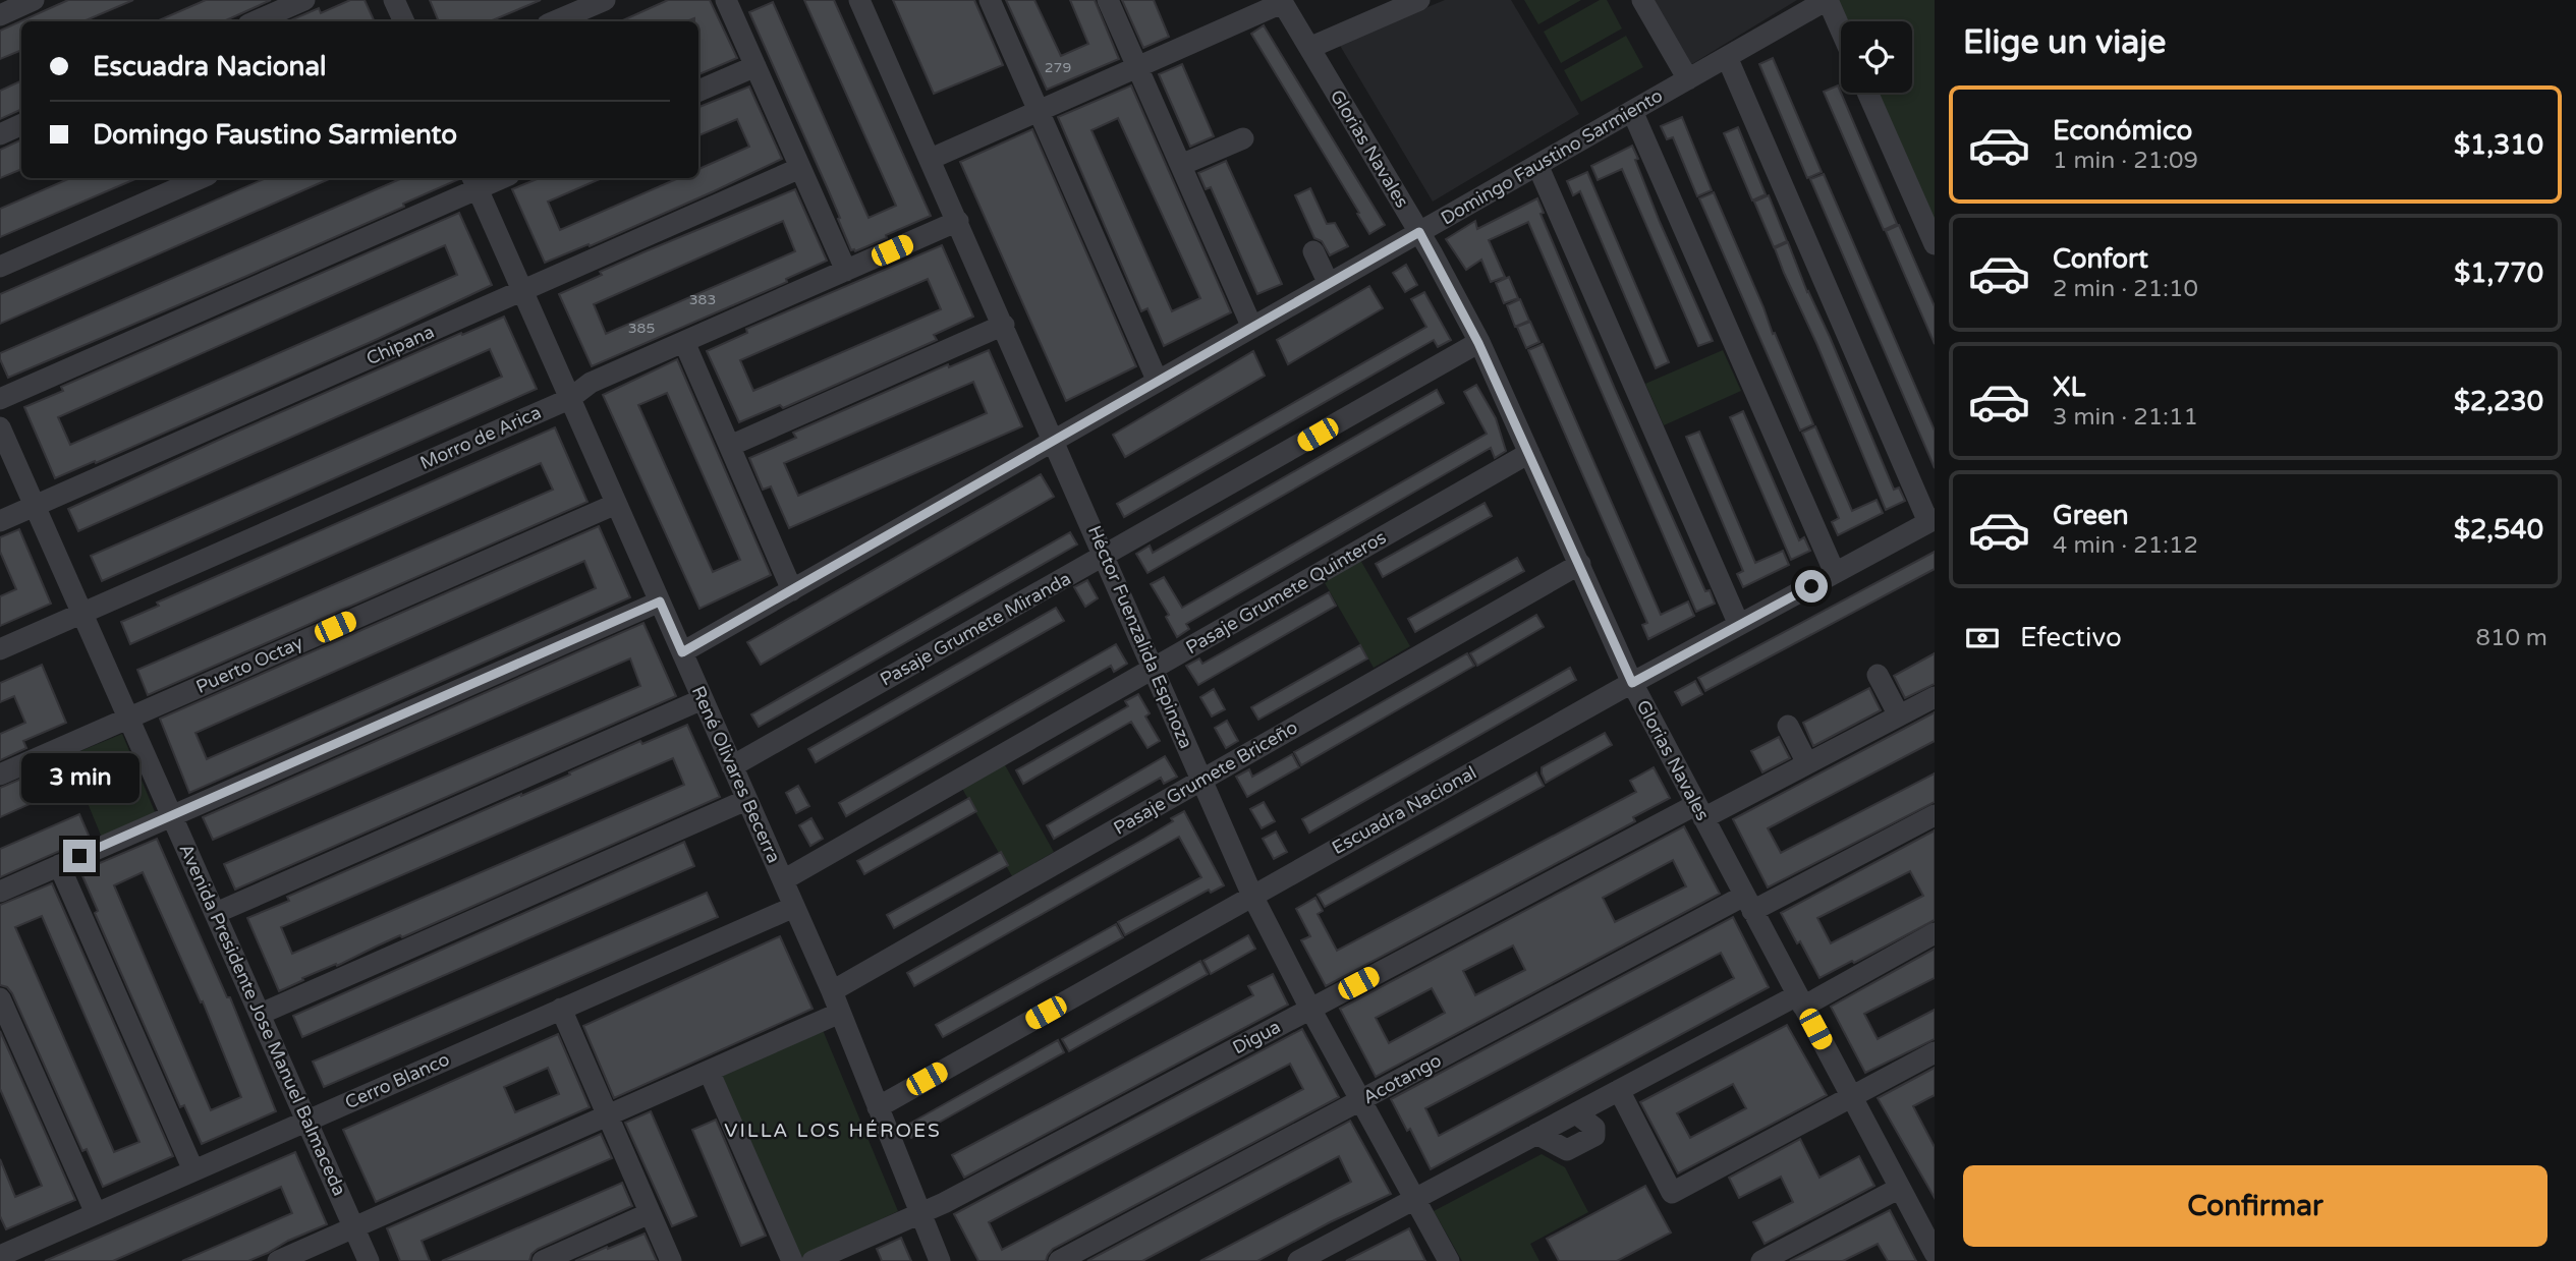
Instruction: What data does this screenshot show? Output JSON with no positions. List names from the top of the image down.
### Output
{
  "streets": {
    "street": [
      "Glorias Navales",
      "Domingo Faustino Sarmiento",
      "Chipana",
      "Morro de Arica",
      "Pasaje Grumete Quinteros",
      "Pasaje Grumete Miranda",
      "Héctor Fuenzalida Espinoza",
      "Puerto Octay",
      "René Olivares Becerra",
      "Pasaje Grumete Briceño",
      "Escuadra Nacional",
      "Avenida Presidente Jose Manuel Balmaceda",
      "Digua",
      "Acotango",
      "Cerro Blanco"
    ]
  },
  "crossings": [
    ["Glorias Navales", "Domingo Faustino Sarmiento"],
    ["Glorias Navales", "Pasaje Grumete Quinteros"],
    ["Glorias Navales", "Pasaje Grumete Miranda"],
    ["Glorias Navales", "Pasaje Grumete Briceño"],
    ["Glorias Navales", "Escuadra Nacional"],
    ["Glorias Navales", "Digua"],
    ["Glorias Navales", "Acotango"],
    ["Domingo Faustino Sarmiento", "Héctor Fuenzalida Espinoza"],
    ["Domingo Faustino Sarmiento", "René Olivares Becerra"],
    ["Chipana", "René Olivares Becerra"],
    ["Chipana", "Avenida Presidente Jose Manuel Balmaceda"],
    ["Morro de Arica", "Héctor Fuenzalida Espinoza"],
    ["Morro de Arica", "René Olivares Becerra"],
    ["Morro de Arica", "Avenida Presidente Jose Manuel Balmaceda"],
    ["Pasaje Grumete Quinteros", "Héctor Fuenzalida Espinoza"],
    ["Pasaje Grumete Quinteros", "René Olivares Becerra"],
    ["Pasaje Grumete Miranda", "Héctor Fuenzalida Espinoza"],
    ["Pasaje Grumete Miranda", "René Olivares Becerra"],
    ["Héctor Fuenzalida Espinoza", "Pasaje Grumete Briceño"],
    ["Héctor Fuenzalida Espinoza", "Escuadra Nacional"],
    ["Héctor Fuenzalida Espinoza", "Digua"],
    ["Héctor Fuenzalida Espinoza", "Acotango"],
    ["Puerto Octay", "René Olivares Becerra"],
    ["Puerto Octay", "Avenida Presidente Jose Manuel Balmaceda"],
    ["René Olivares Becerra", "Pasaje Grumete Briceño"],
    ["René Olivares Becerra", "Escuadra Nacional"],
    ["René Olivares Becerra", "Digua"],
    ["René Olivares Becerra", "Cerro Blanco"],
    ["Avenida Presidente Jose Manuel Balmaceda", "Cerro Blanco"]
  ],
  "districts": ["VILLA LOS HÉROES"],
  "house_numbers": ["279", "383", "385"],
  "page": {
    "heading": "Elige un viaje",
    "banner": ["Escuadra Nacional", "Domingo Faustino Sarmiento"],
    "list": [
      {
        "name": "Económico",
        "note": "1 min · 21:09",
        "value": "$1,310"
      },
      {
        "name": "Confort",
        "note": "2 min · 21:10",
        "value": "$1,770"
      },
      {
        "name": "XL",
        "note": "3 min · 21:11",
        "value": "$2,230"
      },
      {
        "name": "Green",
        "note": "4 min · 21:12",
        "value": "$2,540"
      }
    ],
    "pay": ["Efectivo", "810 m"],
    "bubble": "3 min",
    "buttons": "Confirmar"
  }
}
